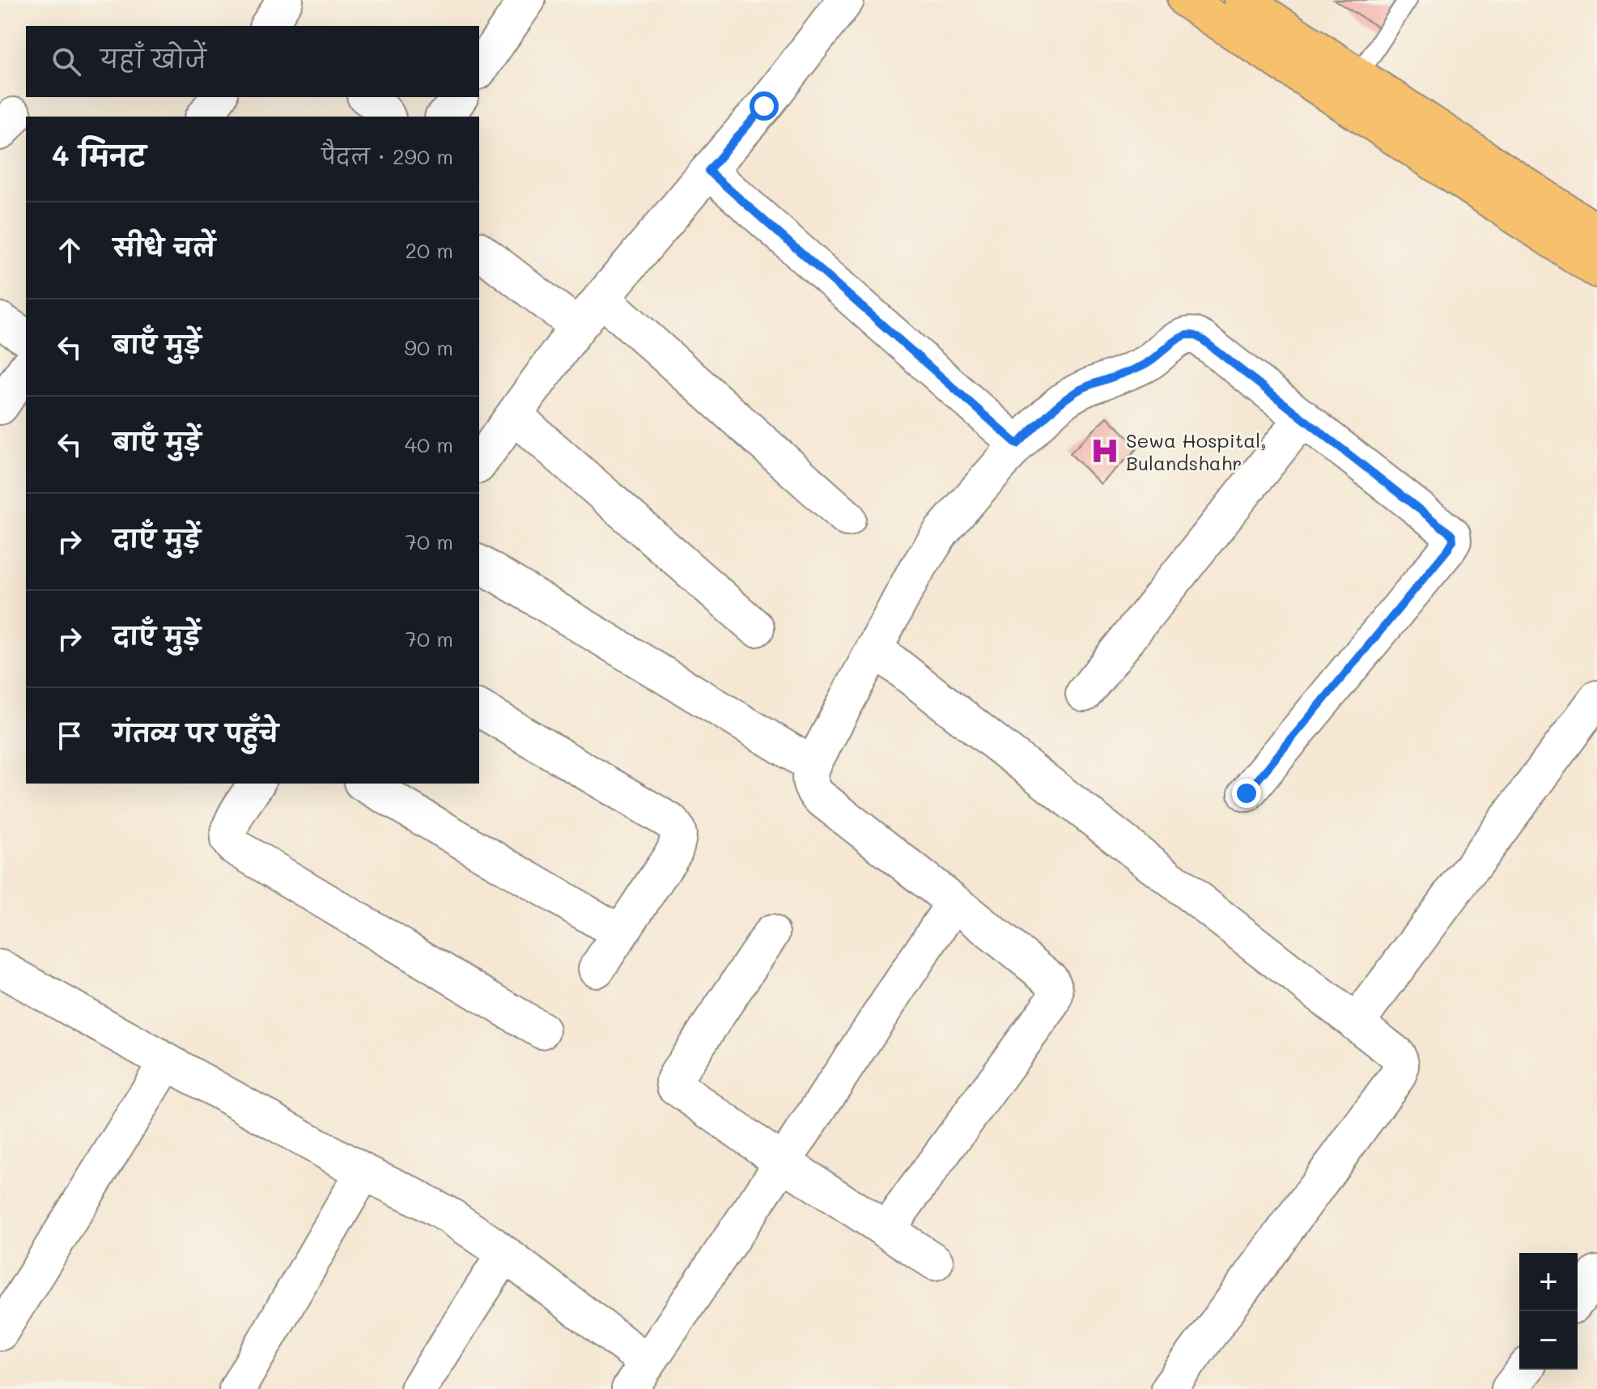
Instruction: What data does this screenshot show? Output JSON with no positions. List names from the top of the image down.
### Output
{
  "places": {
    "hospital": ["Sewa Hospital, Bulandshahr"]
  },
  "page": {
    "search": "यहाँ खोजें",
    "heading": ["4 मिनट", "पैदल · 290 m"],
    "list": [
      ["सीधे चलें", "20 m"],
      ["बाएँ मुड़ें", "90 m"],
      ["बाएँ मुड़ें", "40 m"],
      ["दाएँ मुड़ें", "70 m"],
      ["दाएँ मुड़ें", "70 m"],
      "गंतव्य पर पहुँचे"
    ],
    "map_buttons": ["+", "−"]
  }
}
